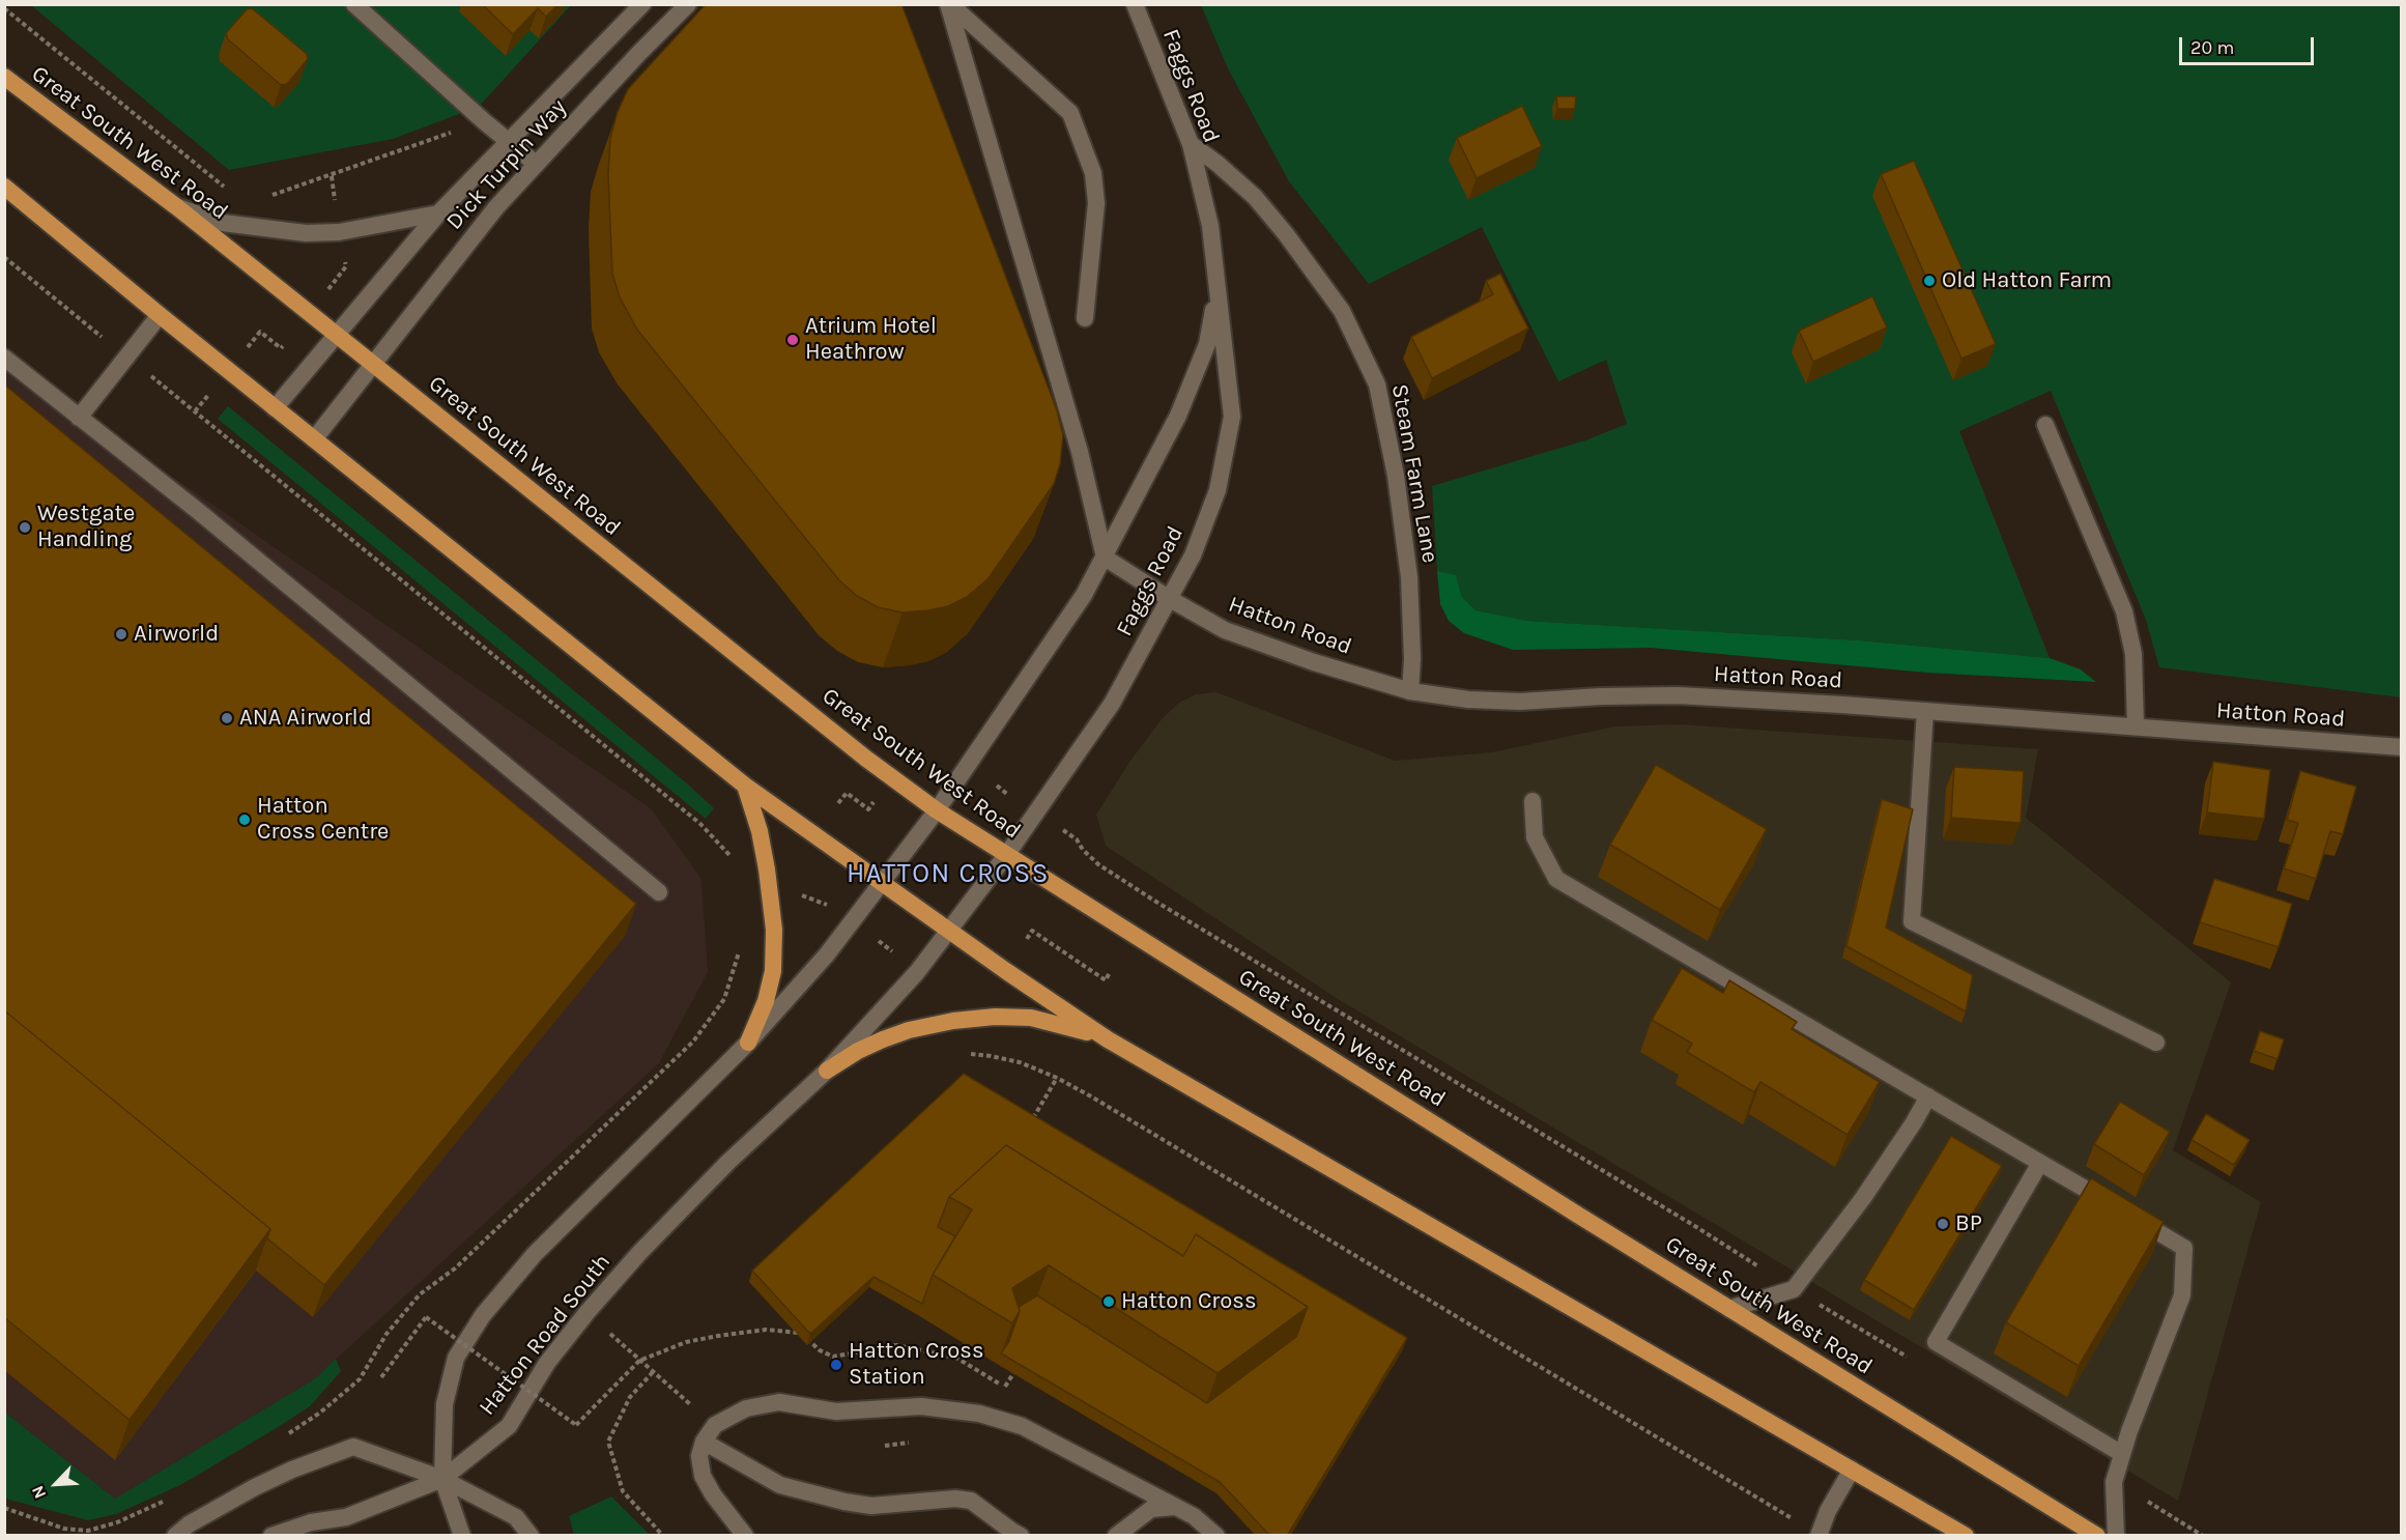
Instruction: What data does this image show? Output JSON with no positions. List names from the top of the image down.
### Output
{
  "streets": {
    "highway": ["Great South West Road"],
    "street": [
      "Faggs Road",
      "Dick Turpin Way",
      "Steam Farm Lane",
      "Hatton Road",
      "Hatton Road South"
    ]
  },
  "crossings": [
    ["Faggs Road", "Great South West Road"],
    ["Faggs Road", "Steam Farm Lane"],
    ["Faggs Road", "Hatton Road"],
    ["Faggs Road", "Hatton Road South"],
    ["Great South West Road", "Dick Turpin Way"],
    ["Great South West Road", "Hatton Road South"],
    ["Steam Farm Lane", "Hatton Road"]
  ],
  "districts": ["HATTON CROSS"],
  "places": [
    "Old Hatton Farm",
    "Atrium Hotel Heathrow",
    "Westgate Handling",
    "Airworld",
    "ANA Airworld",
    "Hatton Cross Centre",
    "BP",
    "Hatton Cross",
    "Hatton Cross Station"
  ],
  "scale_bar": "20 m",
  "north": "bottom left"
}
